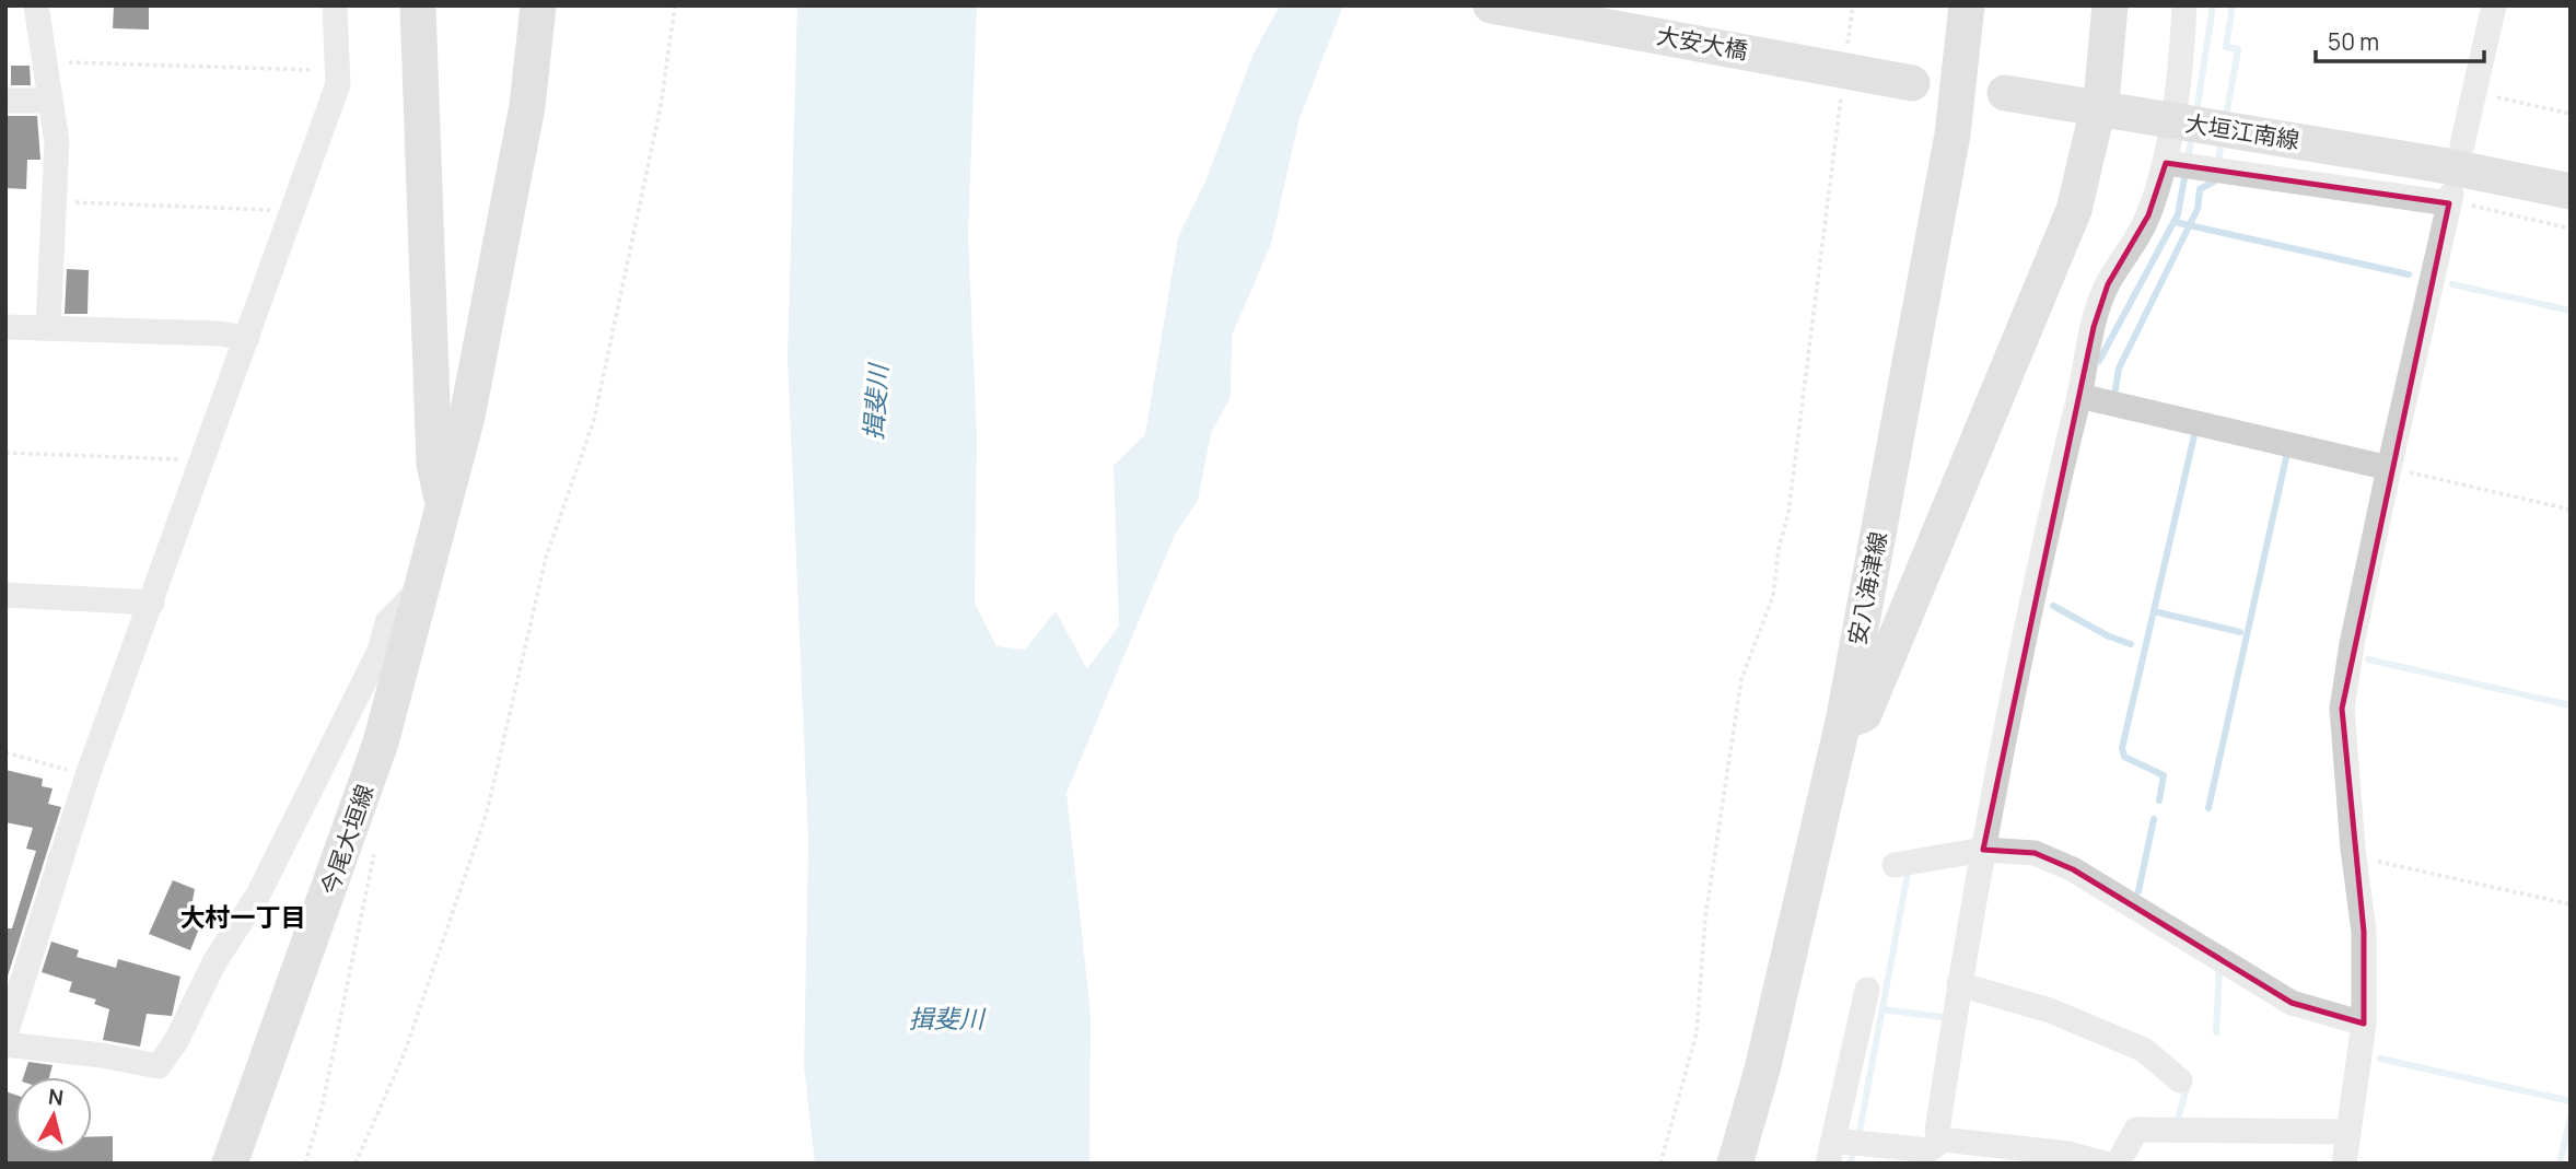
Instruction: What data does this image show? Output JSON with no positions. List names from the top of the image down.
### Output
{
  "streets": {
    "main road": [
      "大安大橋",
      "大垣江南線",
      "安八海津線",
      "今尾大垣線"
    ]
  },
  "crossings": [
    ["大安大橋", "大垣江南線"],
    ["大垣江南線", "安八海津線"]
  ],
  "districts": ["大村一丁目"],
  "water": ["揖斐川"],
  "scale_bar": "50 m",
  "north": "top"
}
